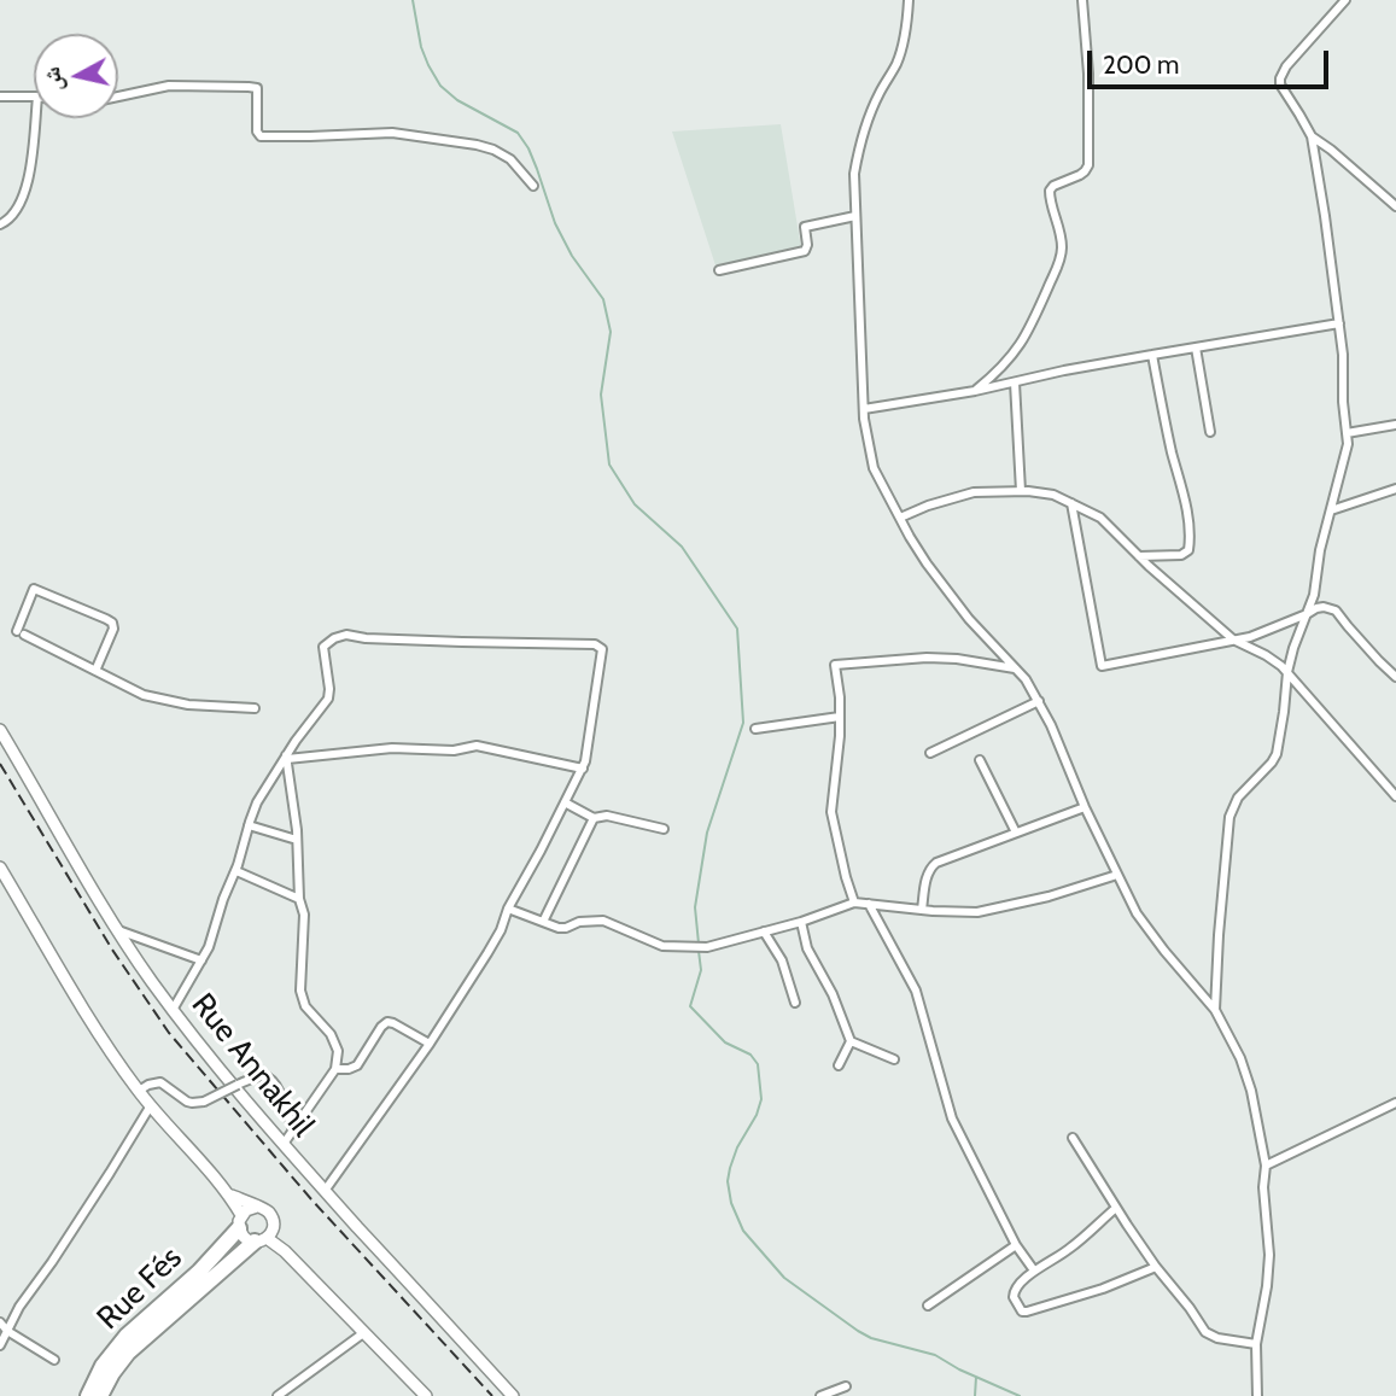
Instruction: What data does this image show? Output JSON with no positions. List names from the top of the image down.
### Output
{
  "streets": {
    "highway": ["Rue Fés"],
    "street": ["Rue Annakhil"]
  },
  "scale_bar": "200 m",
  "north": "left"
}
